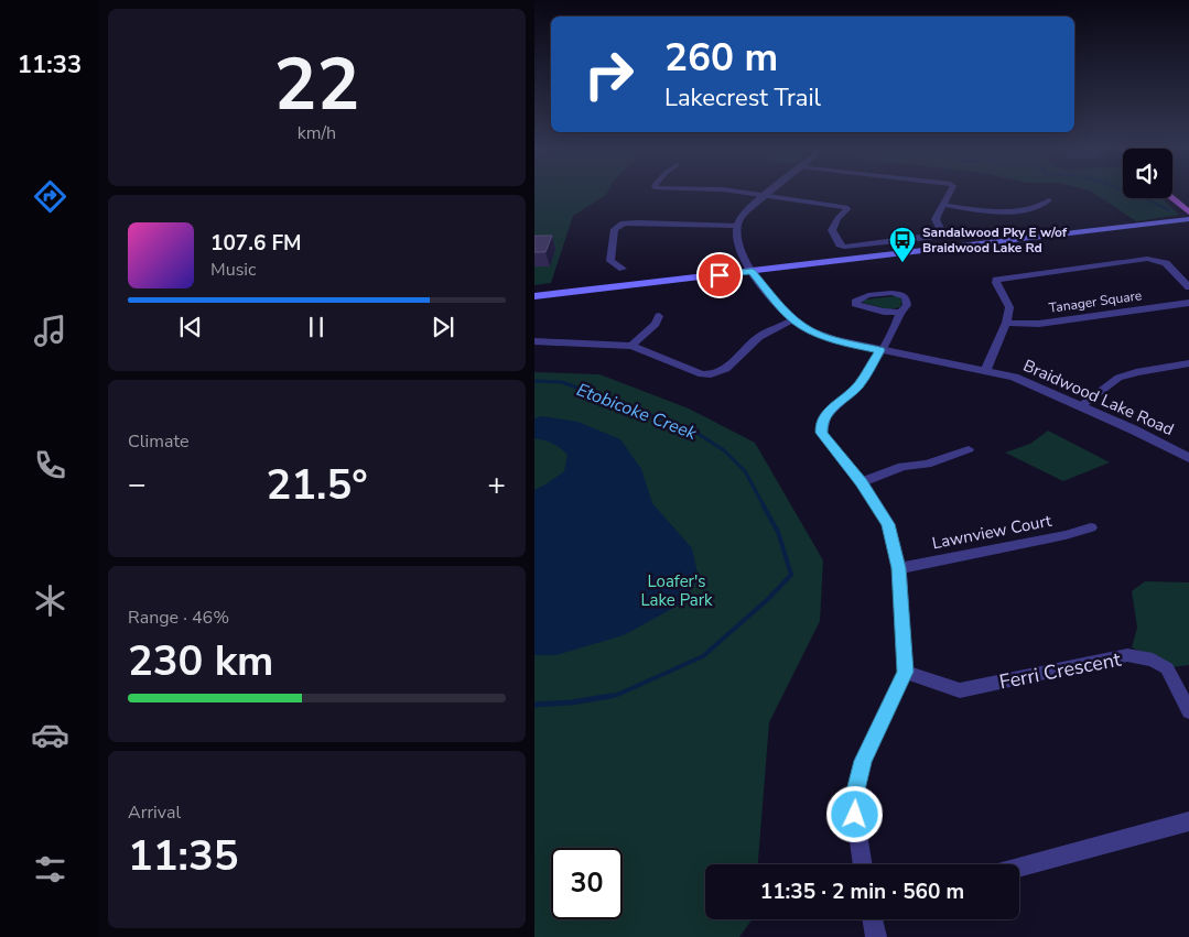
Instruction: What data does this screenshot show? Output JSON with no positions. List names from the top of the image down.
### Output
{
  "streets": {
    "street": [
      "Tanager Square",
      "Braidwood Lake Road",
      "Lawnview Court",
      "Ferri Crescent"
    ]
  },
  "water": ["Etobicoke Creek"],
  "parks": ["Loafer's Lake Park"],
  "places": {
    "bus stop": ["Sandalwood Pky E w/of Braidwood Lake Rd"]
  },
  "page": {
    "tabs": "11:33",
    "tile": [
      ["22", "km/h"],
      "Climate",
      ["Range · 46%", "230 km"],
      ["Arrival", "11:35"]
    ],
    "turn": ["260 m", "Lakecrest Trail"],
    "song": ["107.6 FM", "Music"],
    "heat": ["−", "21.5°", "+"],
    "limit": "30",
    "trip": "11:35 · 2 min · 560 m"
  }
}
